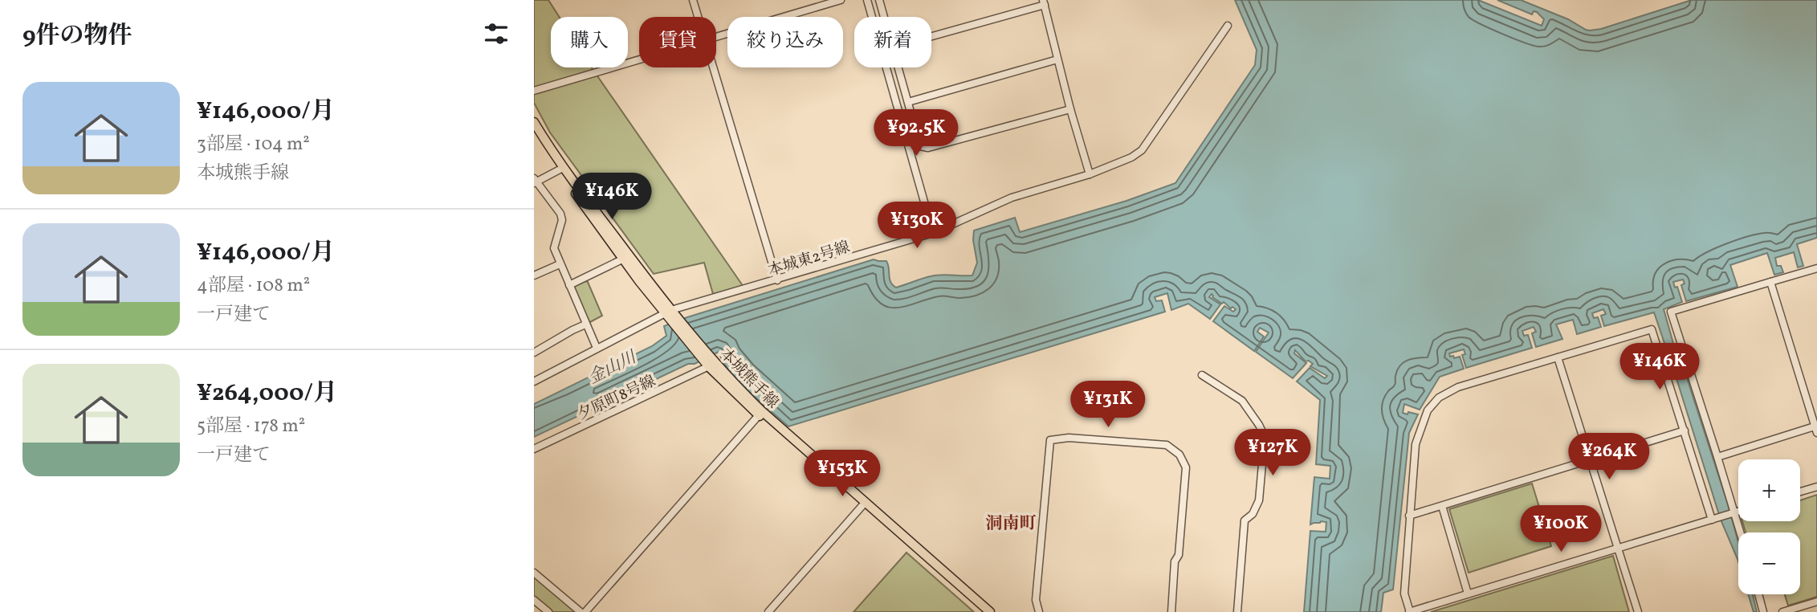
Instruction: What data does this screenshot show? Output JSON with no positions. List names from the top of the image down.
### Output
{
  "streets": {
    "main road": ["本城熊手線"],
    "street": ["本城東2号線", "夕原町8号線"]
  },
  "crossings": [
    ["本城東2号線", "本城熊手線"],
    ["本城熊手線", "夕原町8号線"]
  ],
  "districts": ["洞南町"],
  "water": ["金山川"],
  "page": {
    "heading": "9件の物件",
    "chip": [
      "購入",
      "賃貸",
      "絞り込み",
      "新着"
    ],
    "list": [
      {
        "name": "¥146,000/月",
        "note": "3部屋 · 104 m² · 本城熊手線"
      },
      {
        "name": "¥146,000/月",
        "note": "4部屋 · 108 m² · 一戸建て"
      },
      {
        "name": "¥264,000/月",
        "note": "5部屋 · 178 m² · 一戸建て"
      }
    ],
    "price": [
      "¥92.5K",
      "¥146K",
      "¥130K",
      "¥146K",
      "¥131K",
      "¥127K",
      "¥264K",
      "¥153K",
      "¥100K"
    ],
    "map_buttons": ["+", "−"]
  }
}
